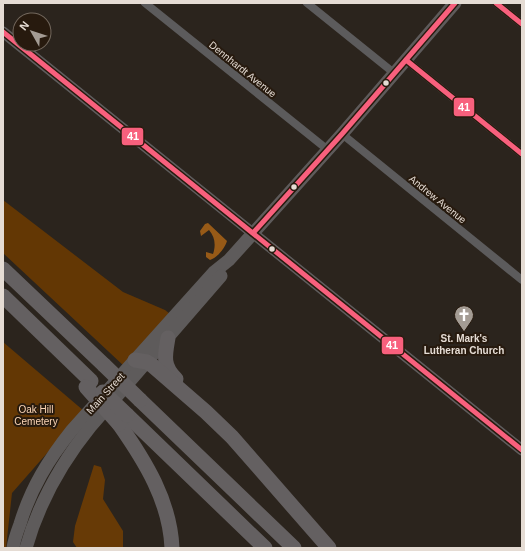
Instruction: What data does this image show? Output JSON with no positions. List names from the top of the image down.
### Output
{
  "streets": {
    "main road": ["Main Street"],
    "street": ["Dennhardt Avenue", "Andrew Avenue"]
  },
  "crossings": [
    ["Dennhardt Avenue", "Main Street"],
    ["Andrew Avenue", "Main Street"]
  ],
  "parks": ["Oak Hill Cemetery"],
  "places": {
    "church": ["St. Mark's Lutheran Church"]
  },
  "lines": ["transit line 41"],
  "north": "top left"
}
